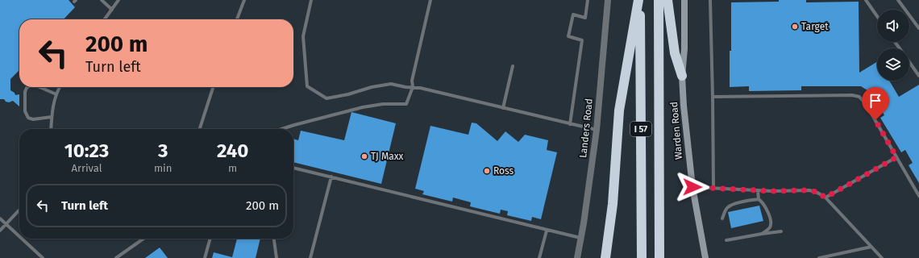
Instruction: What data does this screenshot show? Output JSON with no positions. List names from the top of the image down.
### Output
{
  "streets": {
    "highway": ["I 57"],
    "street": ["Landers Road", "Warden Road"]
  },
  "places": ["Target", "TJ Maxx", "Ross"],
  "page": {
    "turn": ["200 m", "Turn left"],
    "eta": [
      "10:23",
      "Arrival",
      "3",
      "min",
      "240",
      "m"
    ],
    "list": [
      {
        "name": "Turn left",
        "value": "200 m"
      }
    ]
  }
}
